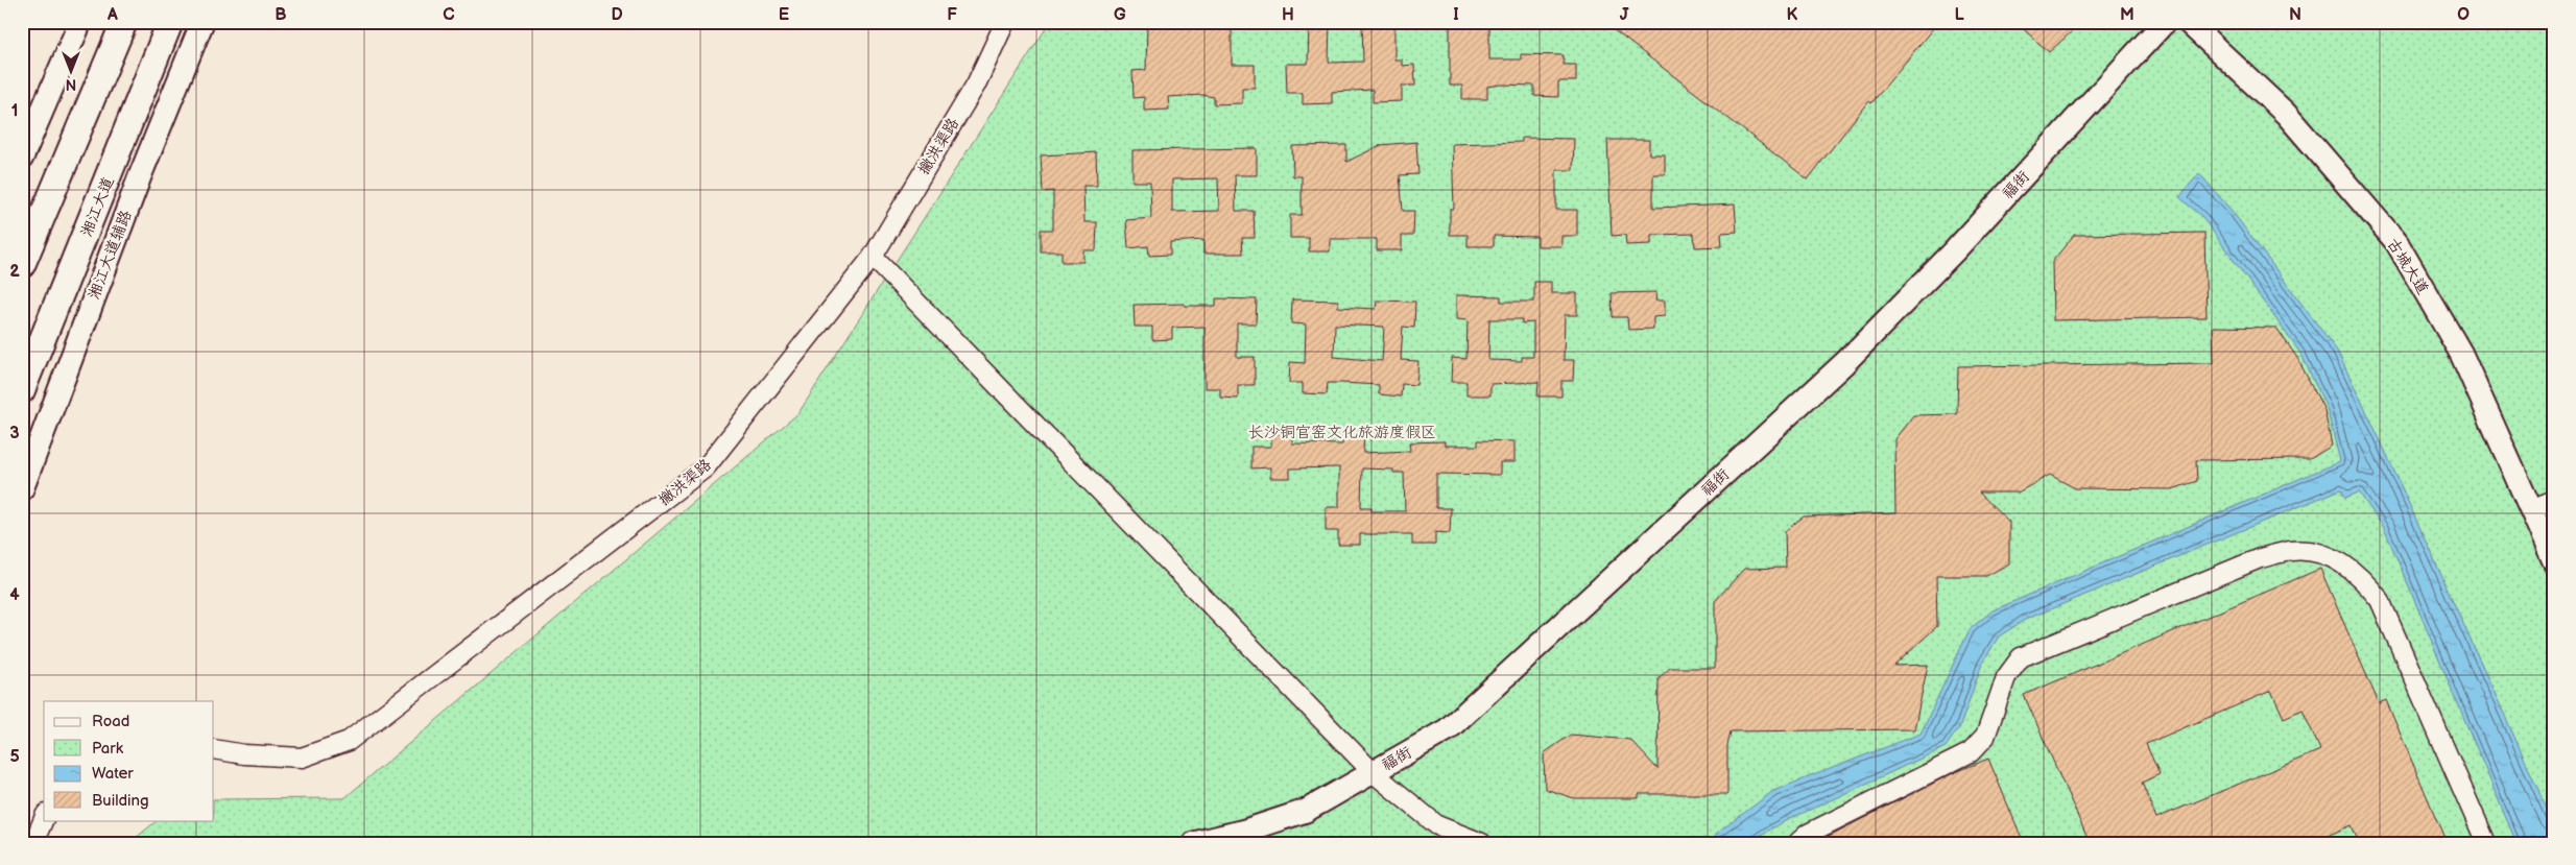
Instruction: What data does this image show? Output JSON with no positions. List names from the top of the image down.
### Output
{
  "streets": {
    "main road": ["湘江大道"],
    "street": [
      "撇洪渠路",
      "福街",
      "湘江大道辅路",
      "古城大道"
    ]
  },
  "parks": ["长沙铜官窑文化旅游度假区"],
  "legend": [
    "Road",
    "Park",
    "Water",
    "Building"
  ],
  "north": "bottom",
  "grid": {
    "columns": [
      "A",
      "B",
      "C",
      "D",
      "E",
      "F",
      "G",
      "H",
      "I",
      "J",
      "K",
      "L",
      "M",
      "N",
      "O"
    ],
    "rows": [
      "1",
      "2",
      "3",
      "4",
      "5"
    ]
  }
}
